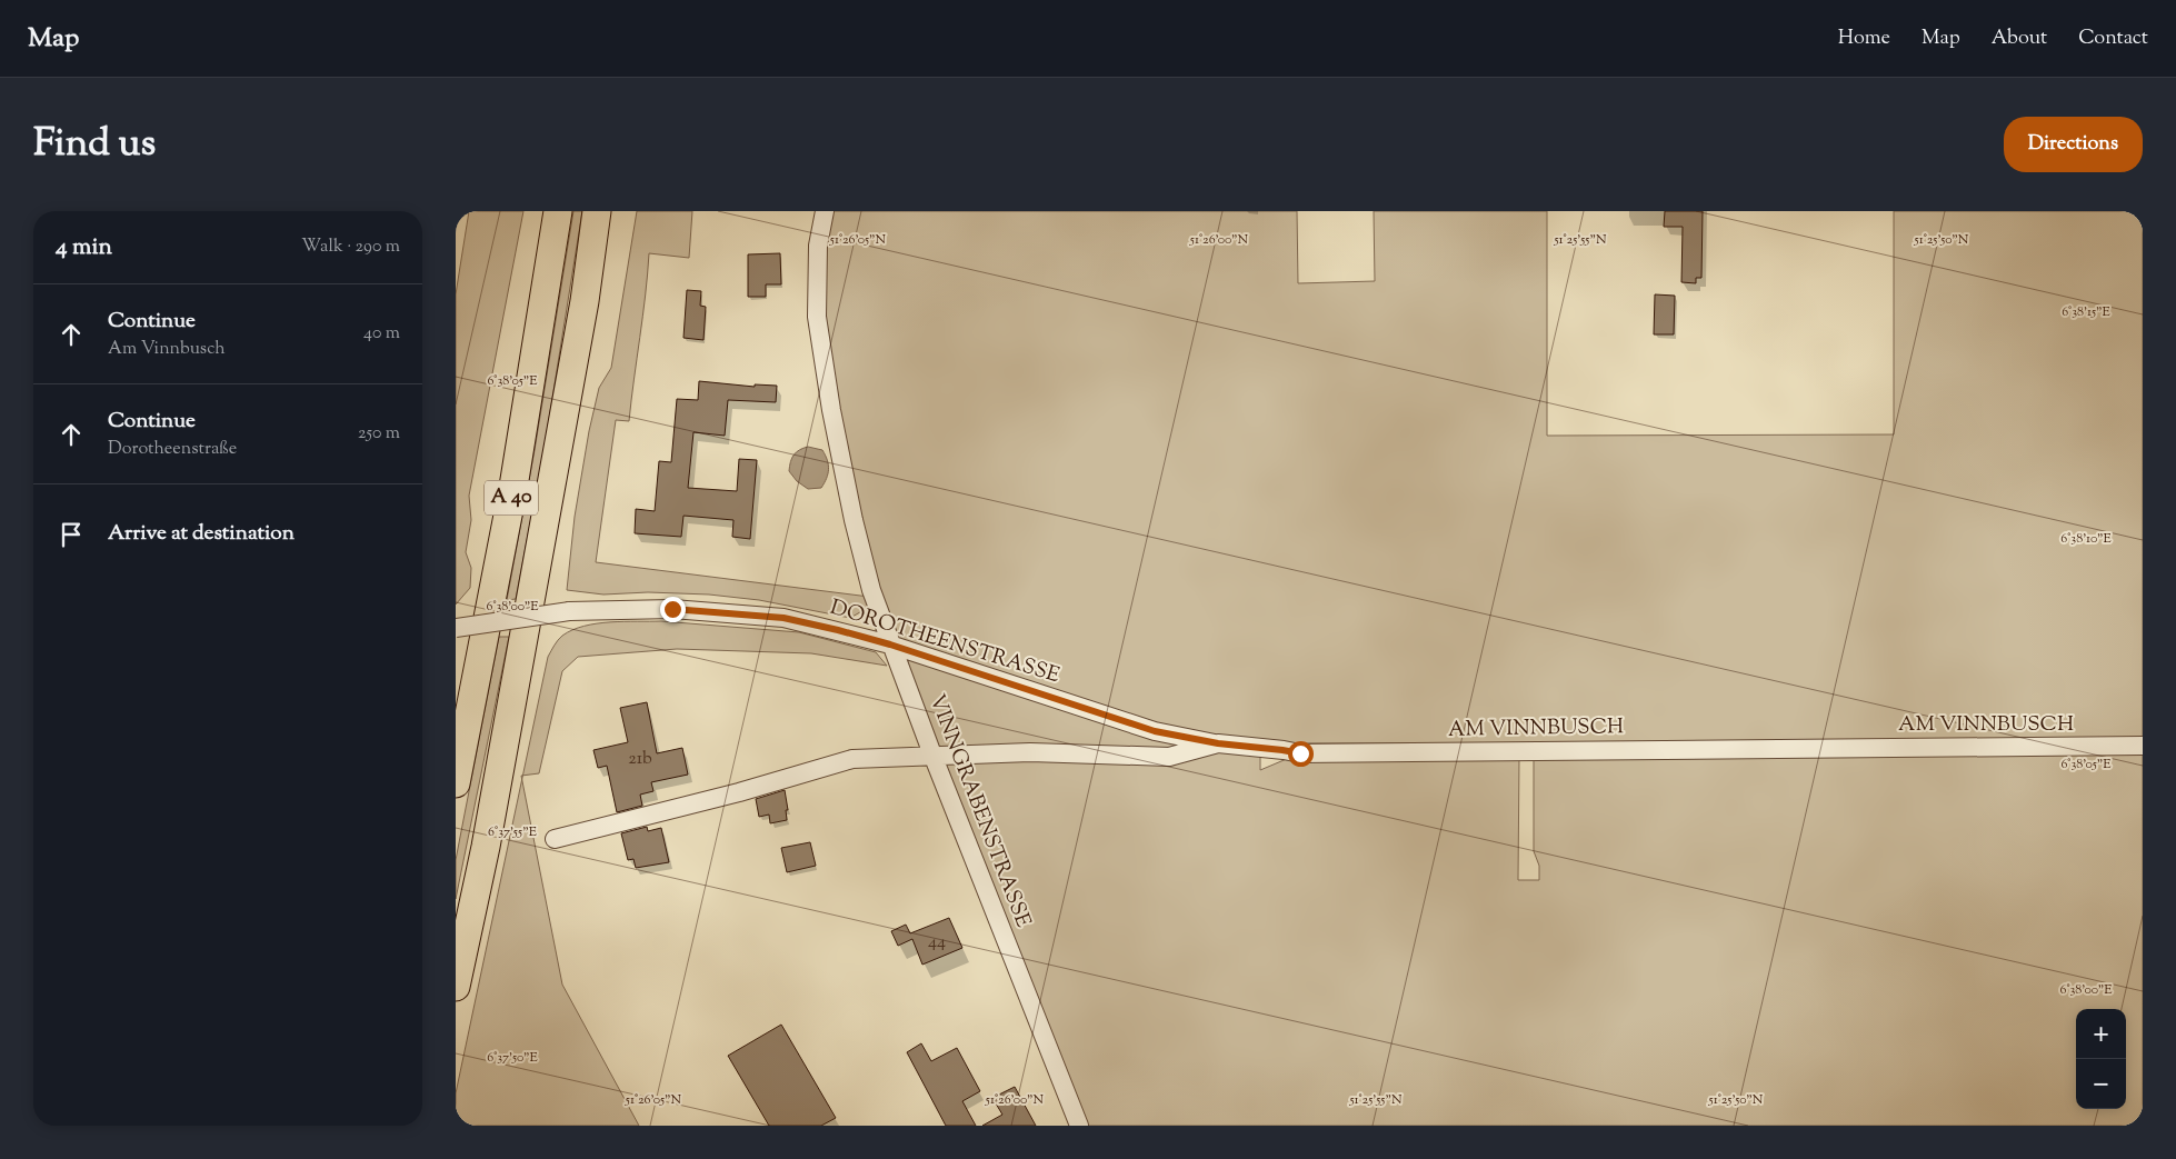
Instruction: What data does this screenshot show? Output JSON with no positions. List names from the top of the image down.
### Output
{
  "streets": {
    "highway": ["A 40"],
    "street": ["DOROTHEENSTRASSE", "AM VINNBUSCH", "VINNGRABENSTRASSE"]
  },
  "crossings": [
    ["DOROTHEENSTRASSE", "AM VINNBUSCH"],
    ["DOROTHEENSTRASSE", "VINNGRABENSTRASSE"],
    ["AM VINNBUSCH", "VINNGRABENSTRASSE"]
  ],
  "house_numbers": ["21b", "44"],
  "page": {
    "header": "Map",
    "nav": [
      "Home",
      "Map",
      "About",
      "Contact"
    ],
    "title": "Find us",
    "buttons": "Directions",
    "heading": ["4 min", "Walk · 290 m"],
    "list": [
      ["Continue", "Am Vinnbusch", "40 m"],
      ["Continue", "Dorotheenstraße", "250 m"],
      "Arrive at destination"
    ],
    "map_buttons": ["+", "−"]
  },
  "coordinates": [
    "51°26'05\"N",
    "51°26'00\"N",
    "51°25'55\"N",
    "51°25'50\"N",
    "6°38'15\"E",
    "6°38'05\"E",
    "6°38'10\"E",
    "6°38'00\"E",
    "6°37'55\"E",
    "6°37'50\"E"
  ]
}
